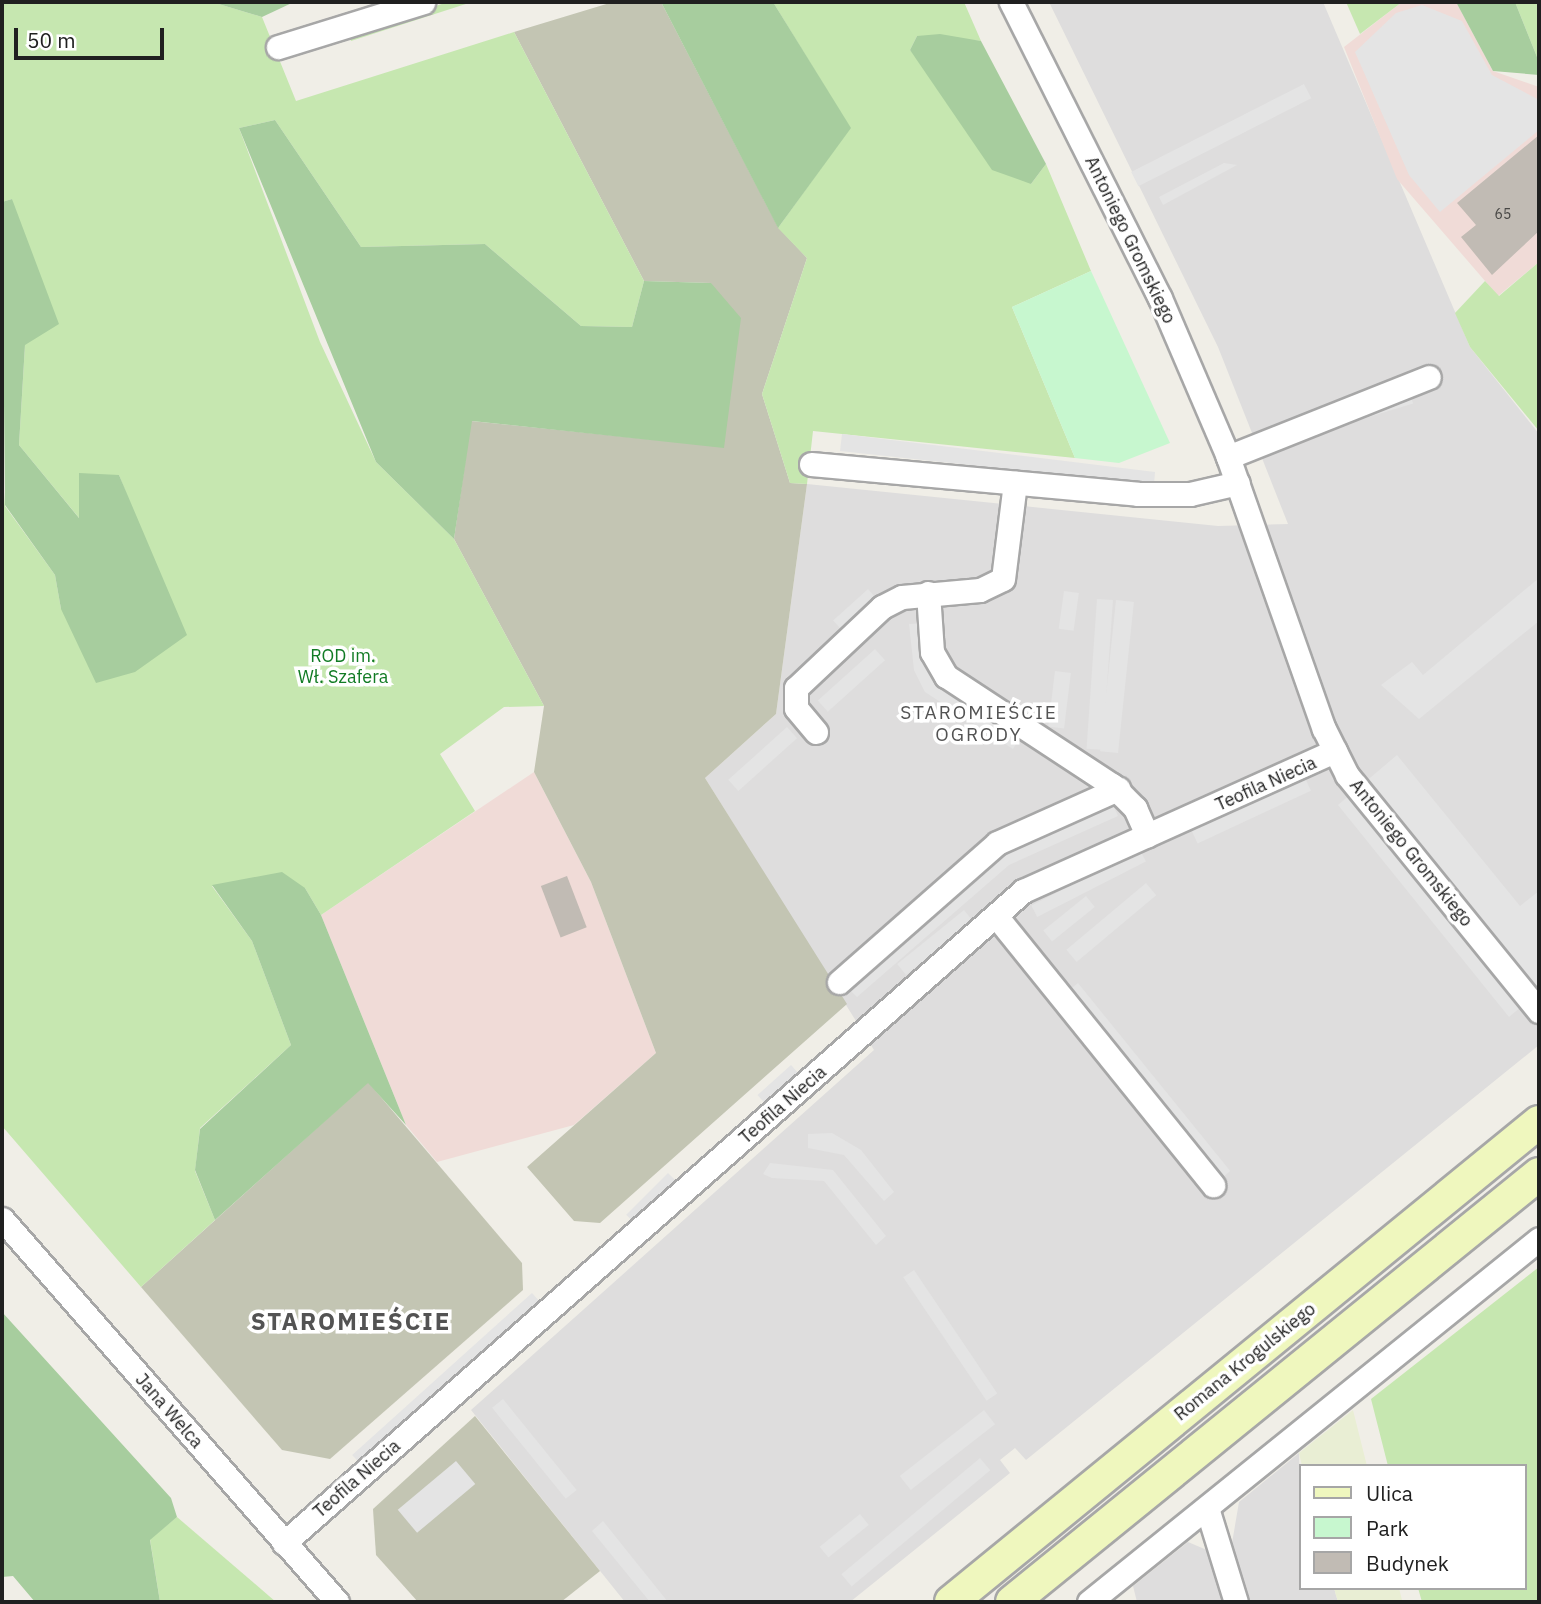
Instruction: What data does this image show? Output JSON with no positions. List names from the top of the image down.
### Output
{
  "streets": {
    "main road": ["Romana Krogulskiego"],
    "street": ["Antoniego Gromskiego", "Teofila Niecia", "Jana Welca"]
  },
  "crossings": [
    ["Antoniego Gromskiego", "Teofila Niecia"],
    ["Teofila Niecia", "Jana Welca"]
  ],
  "districts": ["STAROMIEŚCIE OGRODY", "STAROMIEŚCIE"],
  "parks": ["ROD im. Wł. Szafera"],
  "house_numbers": ["65"],
  "legend": ["Ulica", "Park", "Budynek"],
  "scale_bar": "50 m"
}
